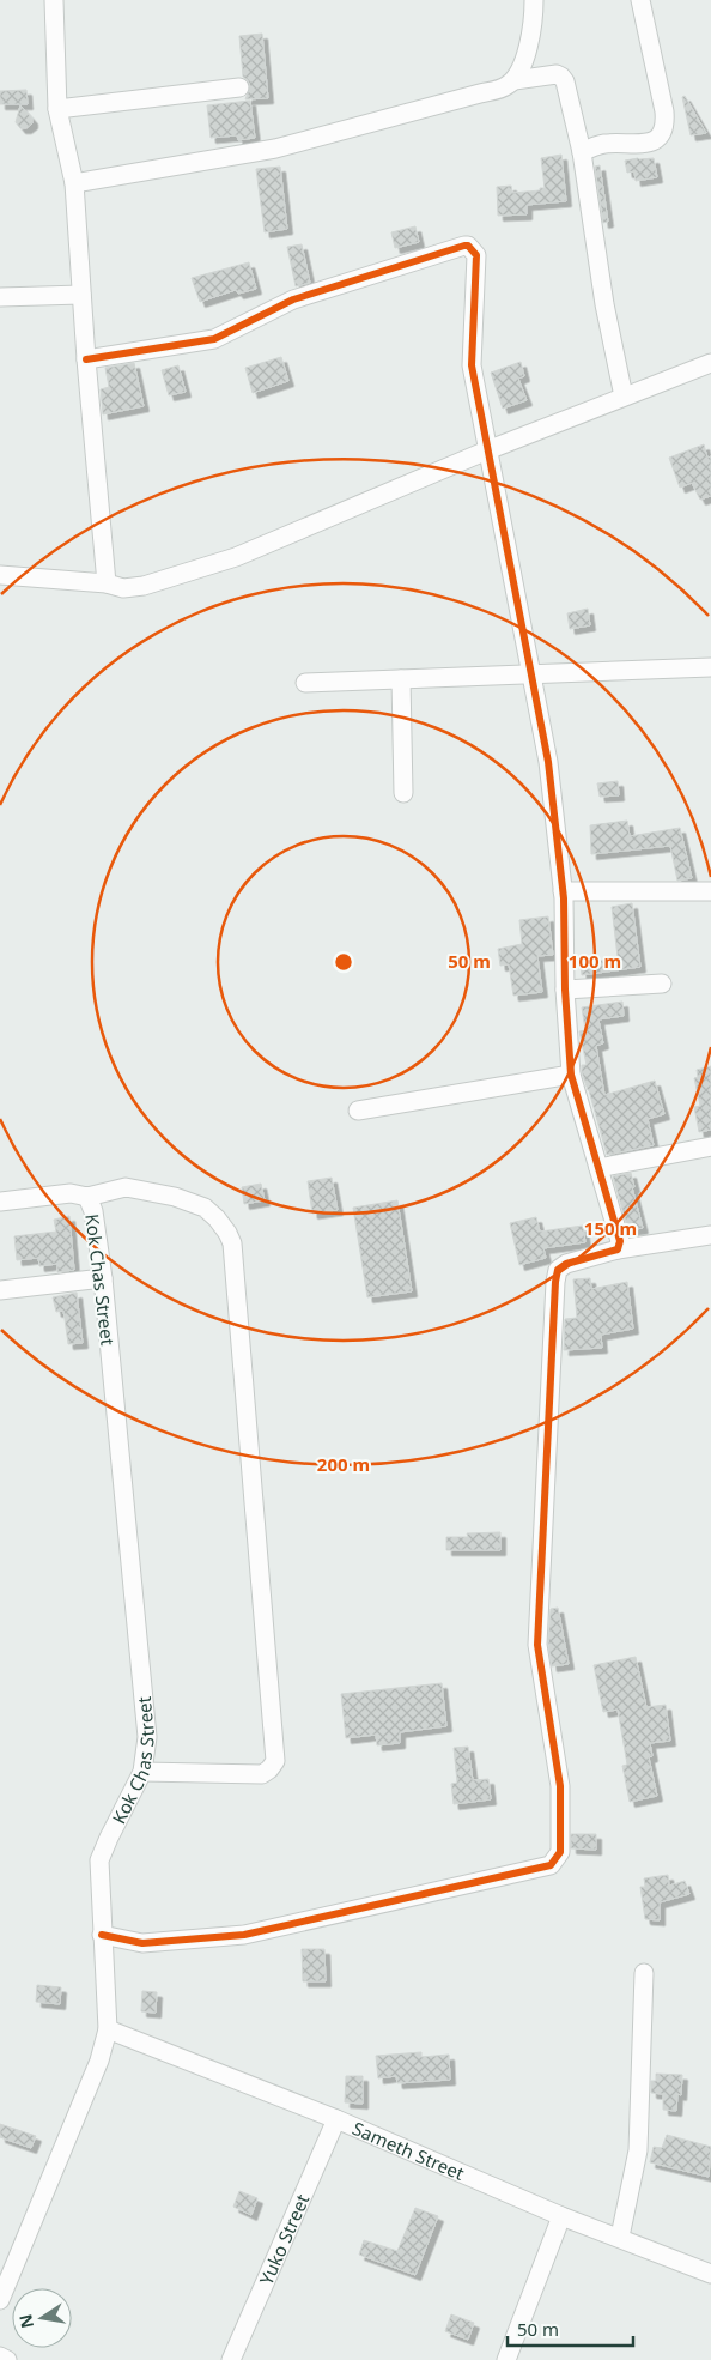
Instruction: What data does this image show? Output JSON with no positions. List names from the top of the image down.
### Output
{
  "streets": {
    "street": ["Kok Chas Street", "Sameth Street", "Yuko Street"]
  },
  "crossings": [
    ["Kok Chas Street", "Sameth Street"],
    ["Sameth Street", "Yuko Street"]
  ],
  "scale_bar": "50 m",
  "north": "left",
  "rings": [
    "50 m",
    "100 m",
    "150 m",
    "200 m"
  ]
}
